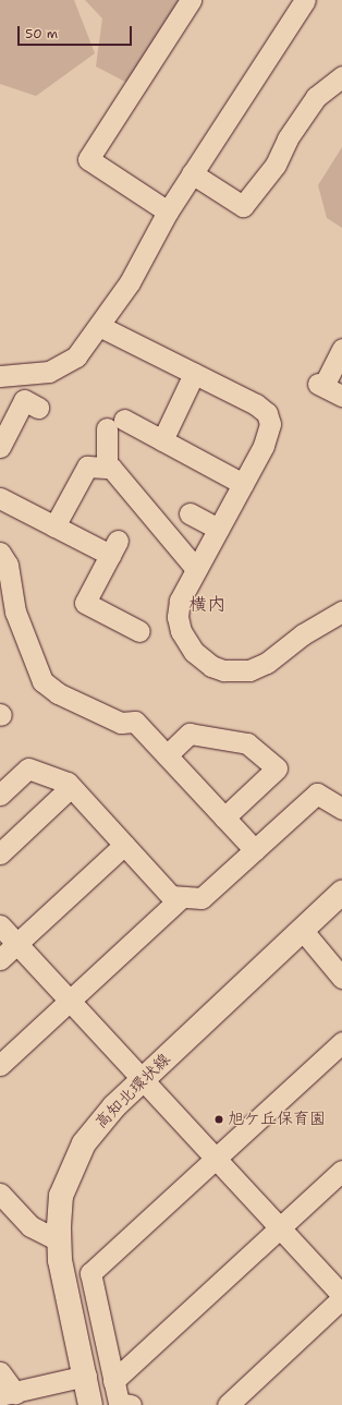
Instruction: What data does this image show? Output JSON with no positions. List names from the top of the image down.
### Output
{
  "streets": {
    "main road": ["高知北環状線"]
  },
  "districts": ["横内"],
  "places": ["旭ケ丘保育園"],
  "scale_bar": "50 m"
}
